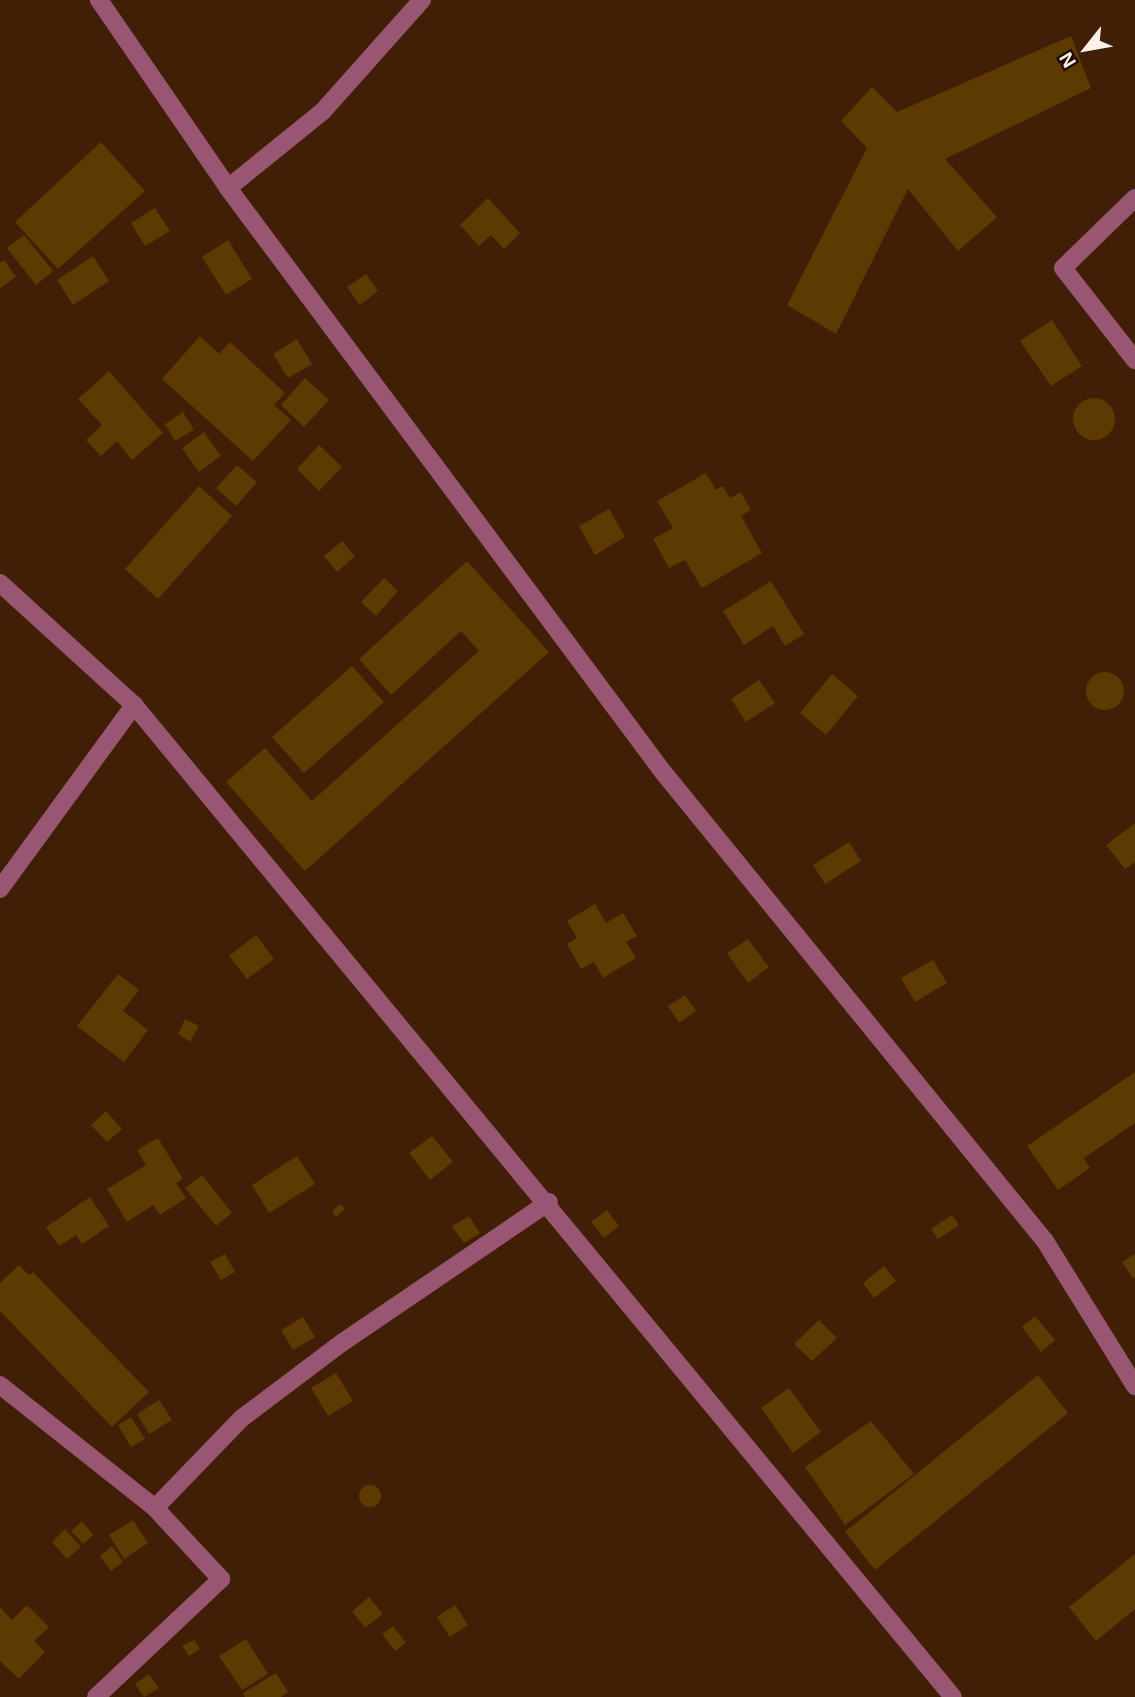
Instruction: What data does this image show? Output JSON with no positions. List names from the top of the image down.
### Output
{
  "north": "bottom left"
}
